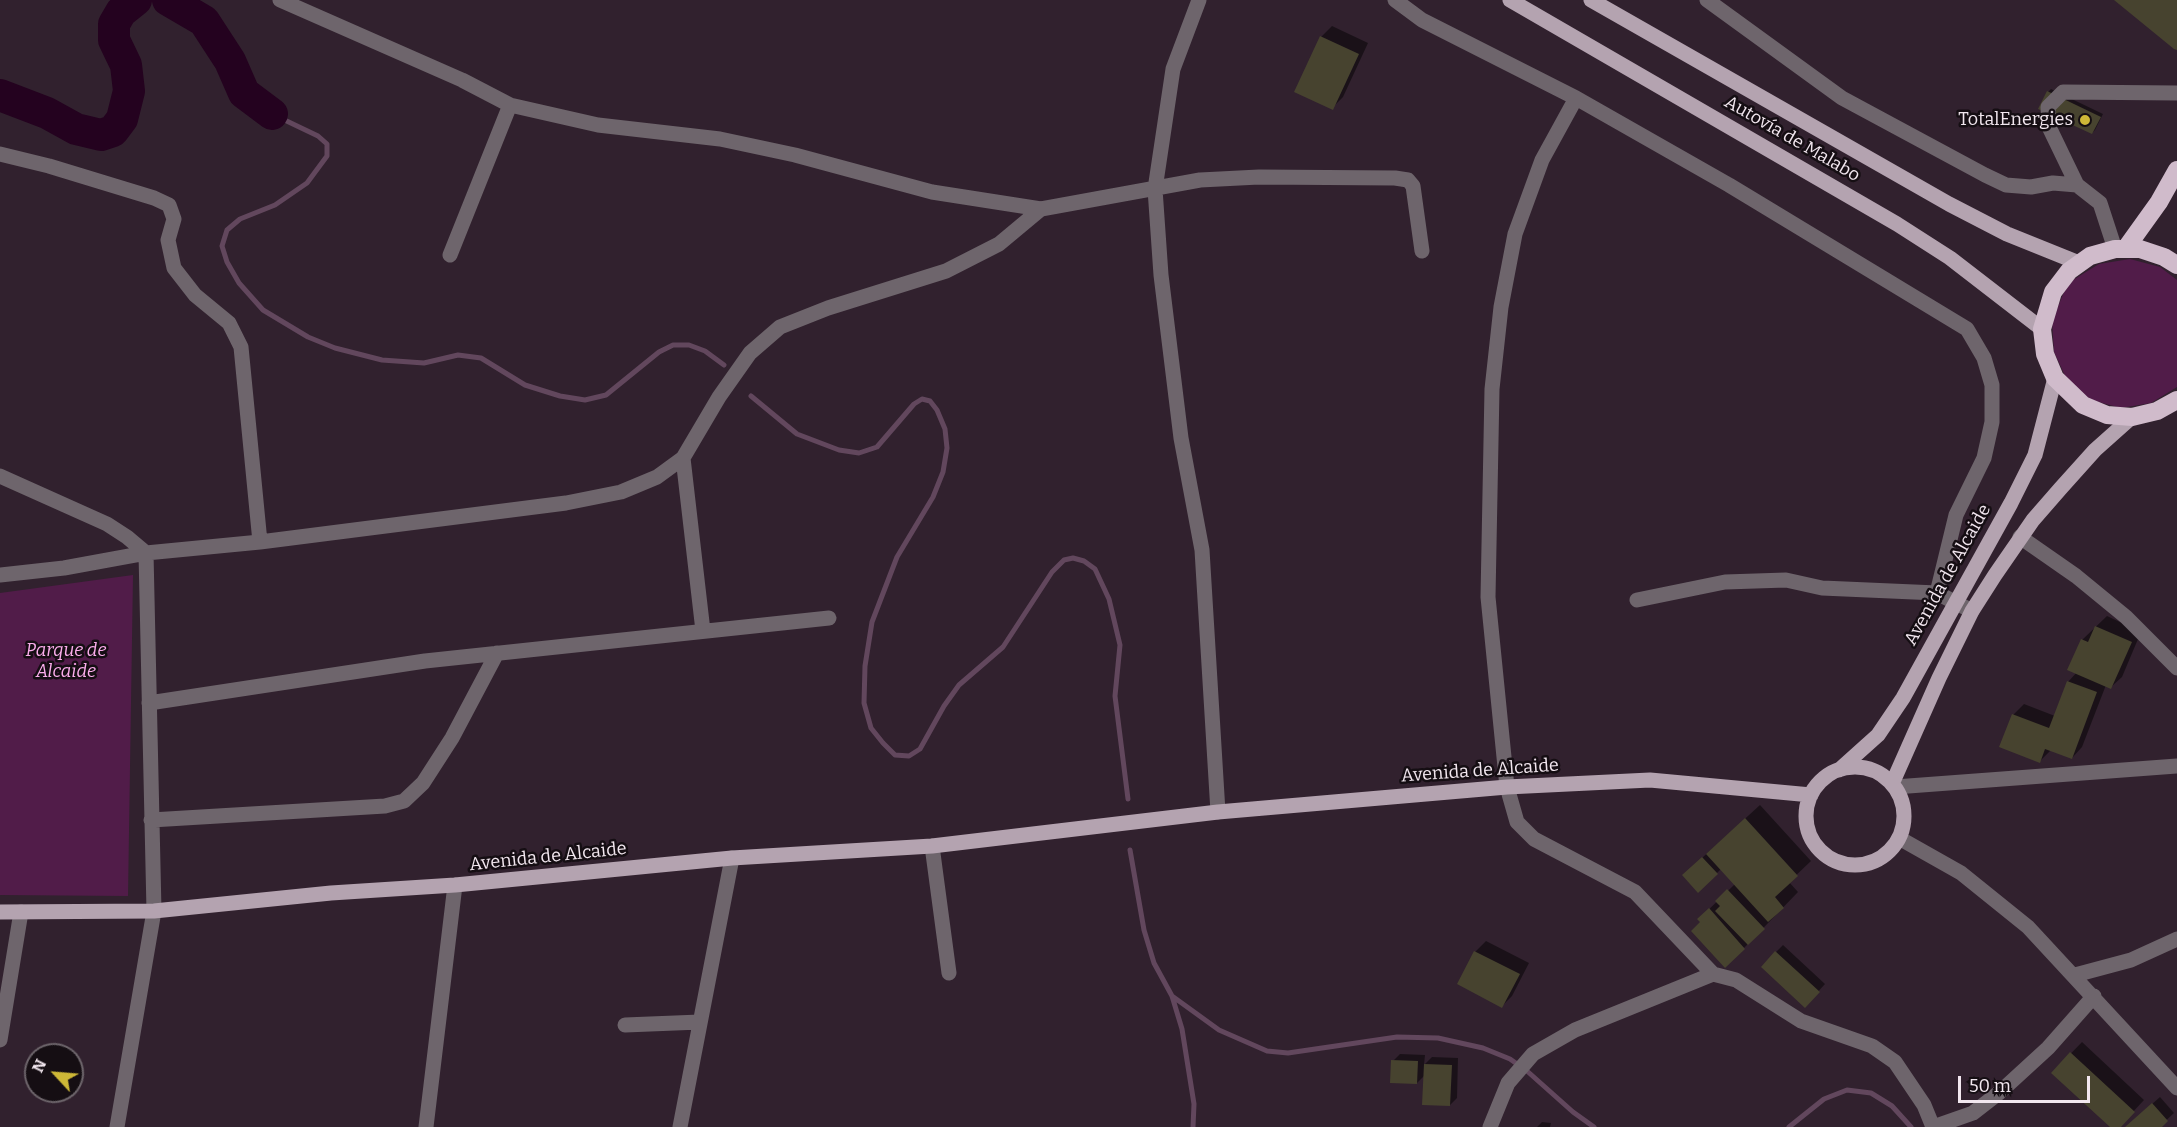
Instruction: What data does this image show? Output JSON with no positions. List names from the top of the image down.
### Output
{
  "streets": {
    "main road": ["Autovía de Malabo", "Avenida de Alcaide"]
  },
  "parks": ["Parque de Alcaide"],
  "places": ["TotalEnergies"],
  "scale_bar": "50 m",
  "north": "top left"
}
